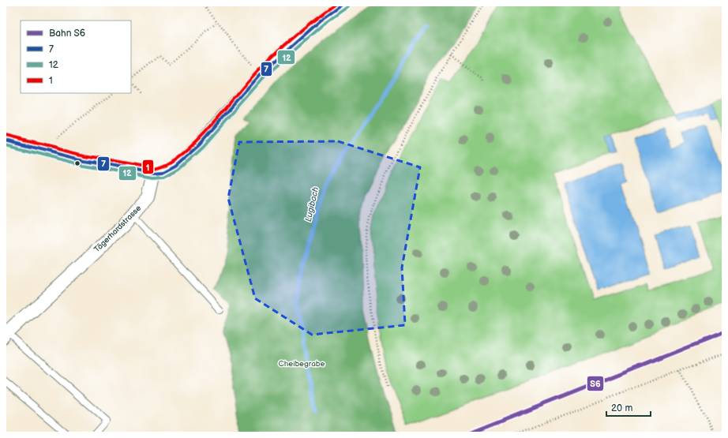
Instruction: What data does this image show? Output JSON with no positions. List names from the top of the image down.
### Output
{
  "streets": {
    "street": ["Tägerhardstrasse"]
  },
  "water": ["Lugibach"],
  "parks": ["Cheibegrabe"],
  "lines": [
    "transit line 7",
    "transit line 1",
    "transit line 12",
    "rail line S6"
  ],
  "legend": [
    "Bahn S6",
    "7",
    "12",
    "1"
  ],
  "scale_bar": "20 m"
}
